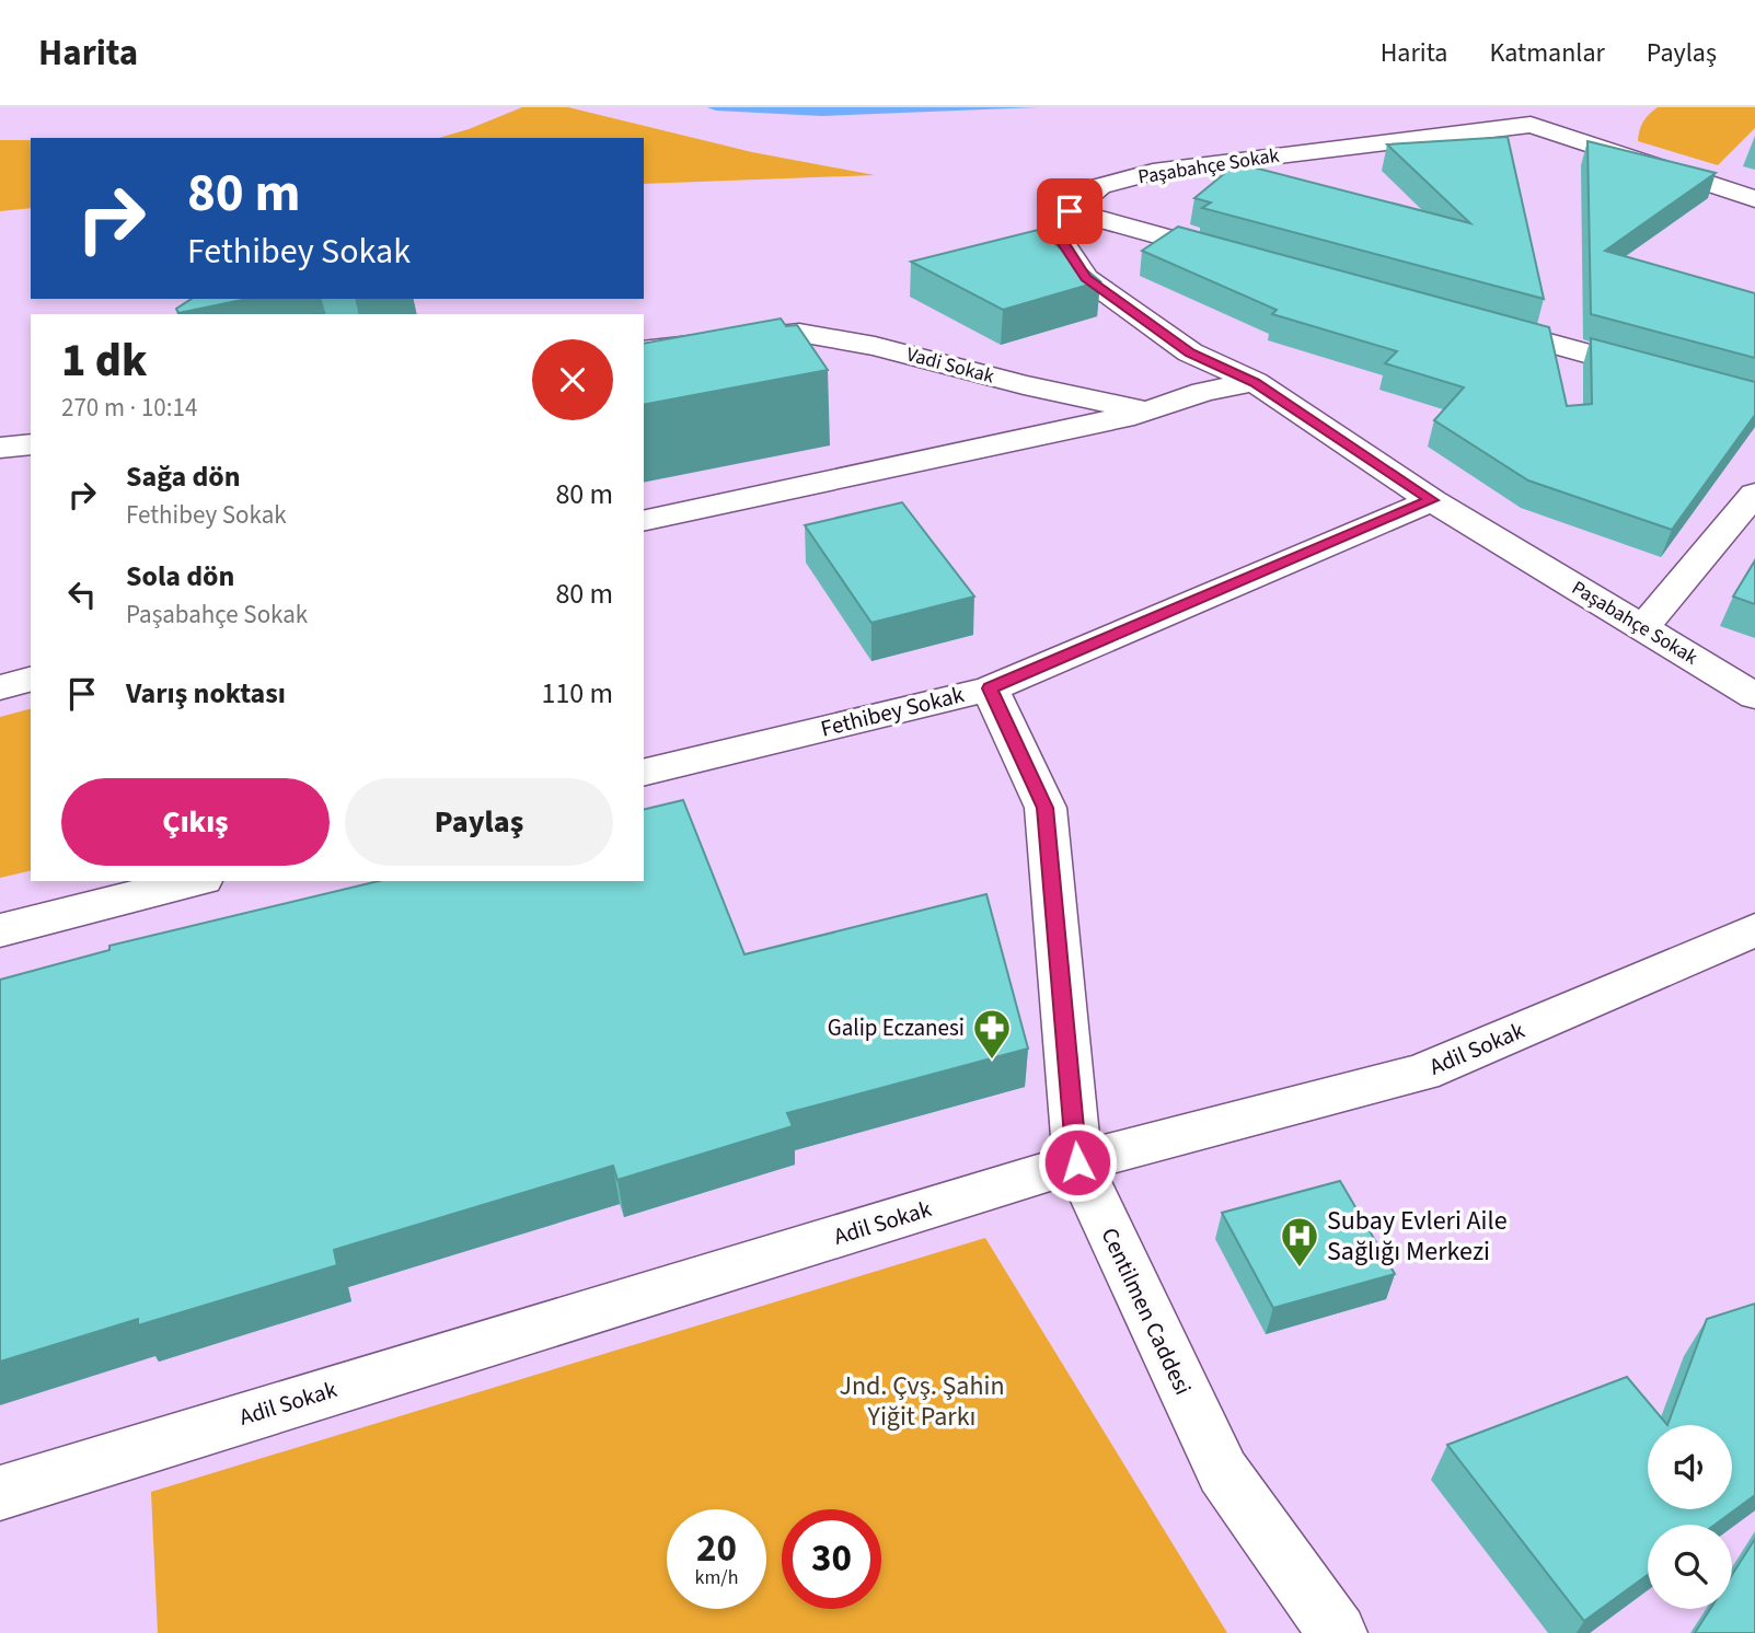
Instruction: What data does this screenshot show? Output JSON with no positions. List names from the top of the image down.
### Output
{
  "streets": {
    "street": [
      "Paşabahçe Sokak",
      "Vadi Sokak",
      "Fethibey Sokak",
      "Adil Sokak",
      "Centilmen Caddesi"
    ]
  },
  "crossings": [
    ["Paşabahçe Sokak", "Fethibey Sokak"],
    ["Fethibey Sokak", "Centilmen Caddesi"],
    ["Adil Sokak", "Centilmen Caddesi"]
  ],
  "parks": ["Jnd. Çvş. Şahin Yiğit Parkı"],
  "places": {
    "pharmacy": ["Galip Eczanesi"],
    "hospital": ["Subay Evleri Aile Sağlığı Merkezi"]
  },
  "page": {
    "header": "Harita",
    "nav": ["Harita", "Katmanlar", "Paylaş"],
    "turn": ["80 m", "Fethibey Sokak"],
    "heading": ["1 dk", "270 m · 10:14"],
    "list": [
      {
        "name": "Sağa dön",
        "note": "Fethibey Sokak",
        "value": "80 m"
      },
      {
        "name": "Sola dön",
        "note": "Paşabahçe Sokak",
        "value": "80 m"
      },
      {
        "name": "Varış noktası",
        "value": "110 m"
      }
    ],
    "buttons": ["Çıkış", "Paylaş"],
    "speed": "20 km/h",
    "limit": "30"
  }
}
